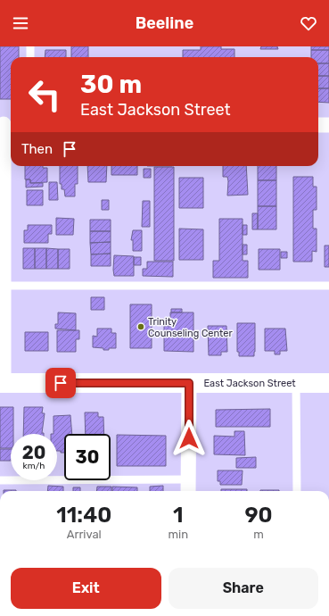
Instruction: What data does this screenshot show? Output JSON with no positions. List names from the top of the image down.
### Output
{
  "streets": {
    "main road": ["East Jackson Street"]
  },
  "places": ["Trinity Counseling Center"],
  "page": {
    "header": "Beeline",
    "turn": ["30 m", "East Jackson Street"],
    "then": "Then",
    "speed": "20 km/h",
    "limit": "30",
    "eta": [
      "11:40",
      "Arrival",
      "1",
      "min",
      "90",
      "m"
    ],
    "buttons": ["Exit", "Share"]
  }
}
